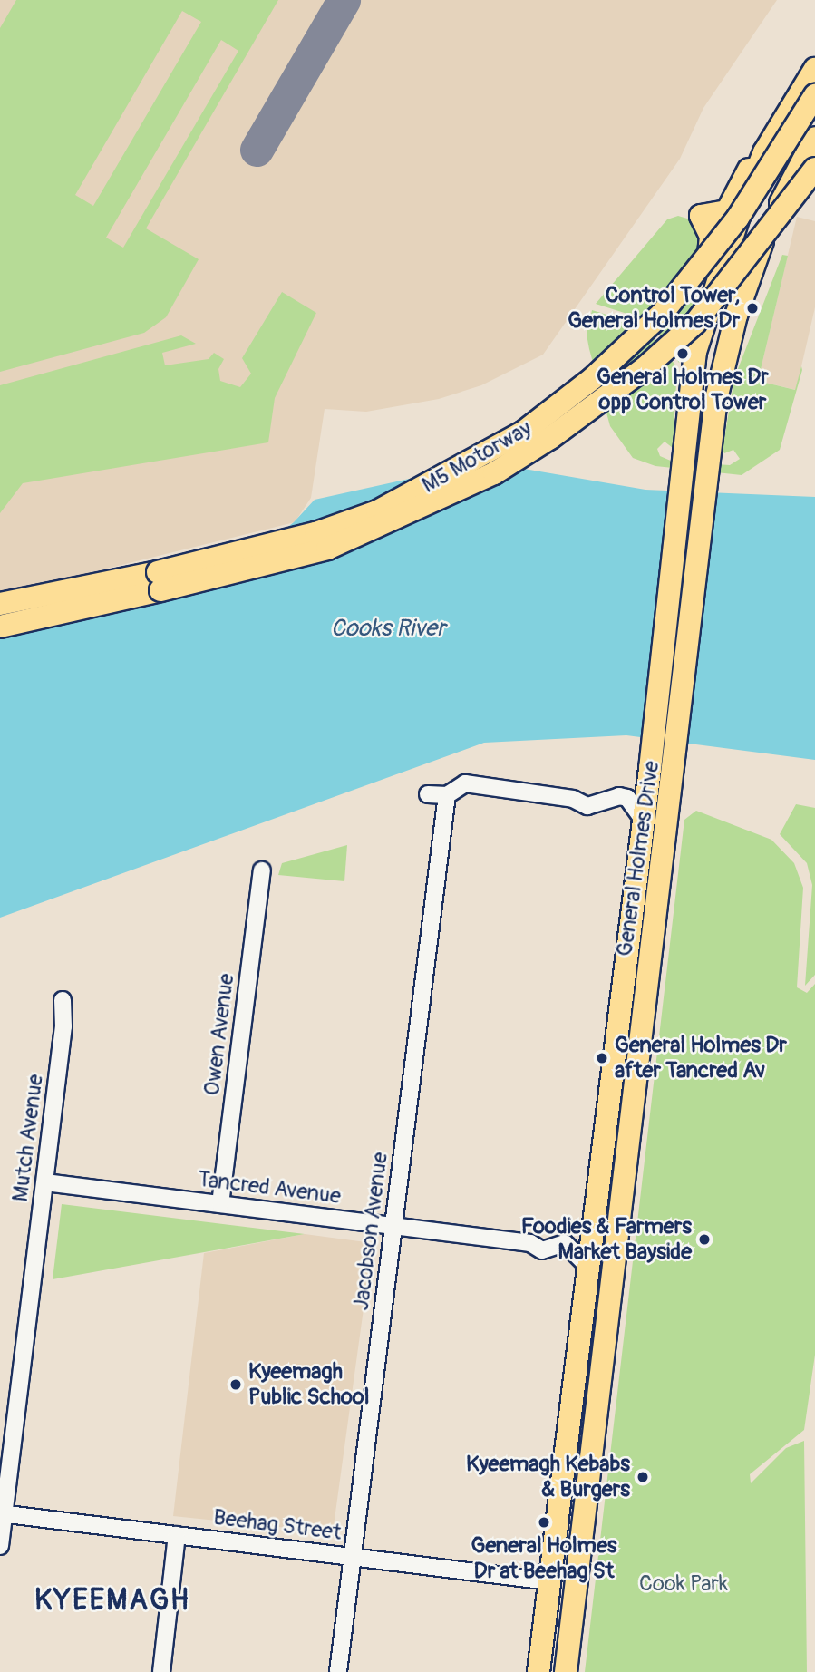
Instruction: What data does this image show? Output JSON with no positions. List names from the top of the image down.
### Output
{
  "streets": {
    "highway": ["M5 Motorway", "General Holmes Drive"],
    "street": [
      "Owen Avenue",
      "Mutch Avenue",
      "Tancred Avenue",
      "Jacobson Avenue",
      "Beehag Street"
    ]
  },
  "crossings": [
    ["General Holmes Drive", "Tancred Avenue"],
    ["General Holmes Drive", "Beehag Street"],
    ["Owen Avenue", "Tancred Avenue"],
    ["Mutch Avenue", "Tancred Avenue"],
    ["Mutch Avenue", "Beehag Street"],
    ["Tancred Avenue", "Jacobson Avenue"],
    ["Jacobson Avenue", "Beehag Street"]
  ],
  "districts": ["KYEEMAGH"],
  "water": ["Cooks River"],
  "parks": ["Cook Park"],
  "places": [
    "Control Tower, General Holmes Dr",
    "General Holmes Dr opp Control Tower",
    "General Holmes Dr after Tancred Av",
    "Foodies & Farmers Market Bayside",
    "Kyeemagh Public School",
    "Kyeemagh Kebabs & Burgers",
    "General Holmes Dr at Beehag St"
  ]
}
